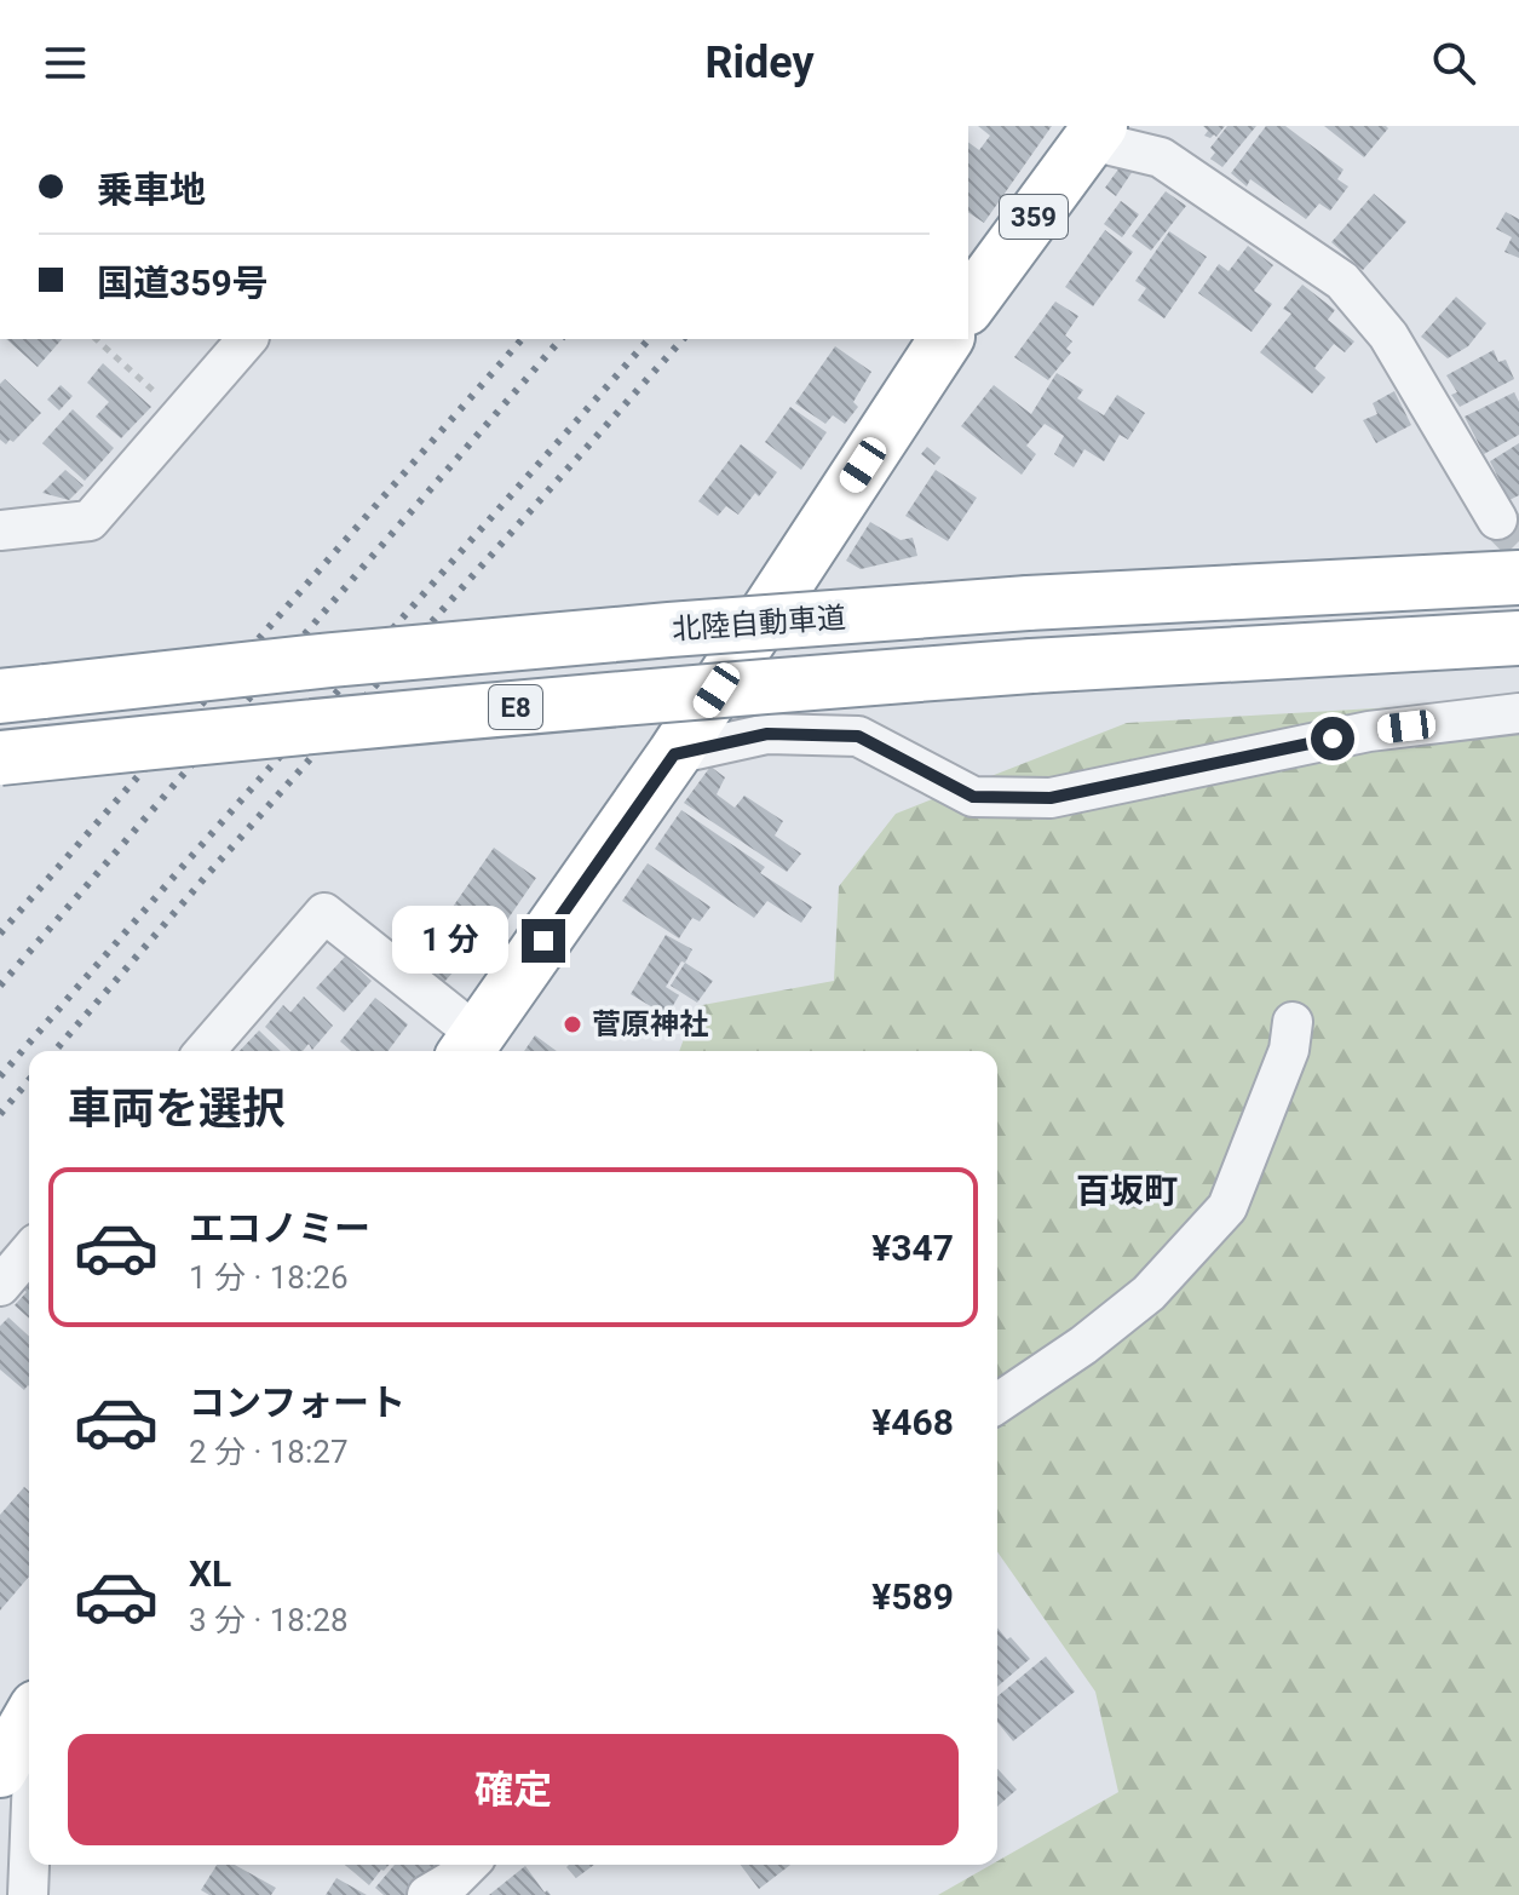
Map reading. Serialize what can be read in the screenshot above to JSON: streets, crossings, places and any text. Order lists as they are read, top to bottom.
{
  "streets": {
    "highway": ["359", "北陸自動車道", "E8"]
  },
  "districts": ["百坂町"],
  "places": ["菅原神社"],
  "page": {
    "header": "Ridey",
    "banner": ["乗車地", "国道359号"],
    "bubble": "1 分",
    "heading": "車両を選択",
    "list": [
      {
        "name": "エコノミー",
        "note": "1 分 · 18:26",
        "value": "¥347"
      },
      {
        "name": "コンフォート",
        "note": "2 分 · 18:27",
        "value": "¥468"
      },
      {
        "name": "XL",
        "note": "3 分 · 18:28",
        "value": "¥589"
      }
    ],
    "buttons": "確定"
  }
}
